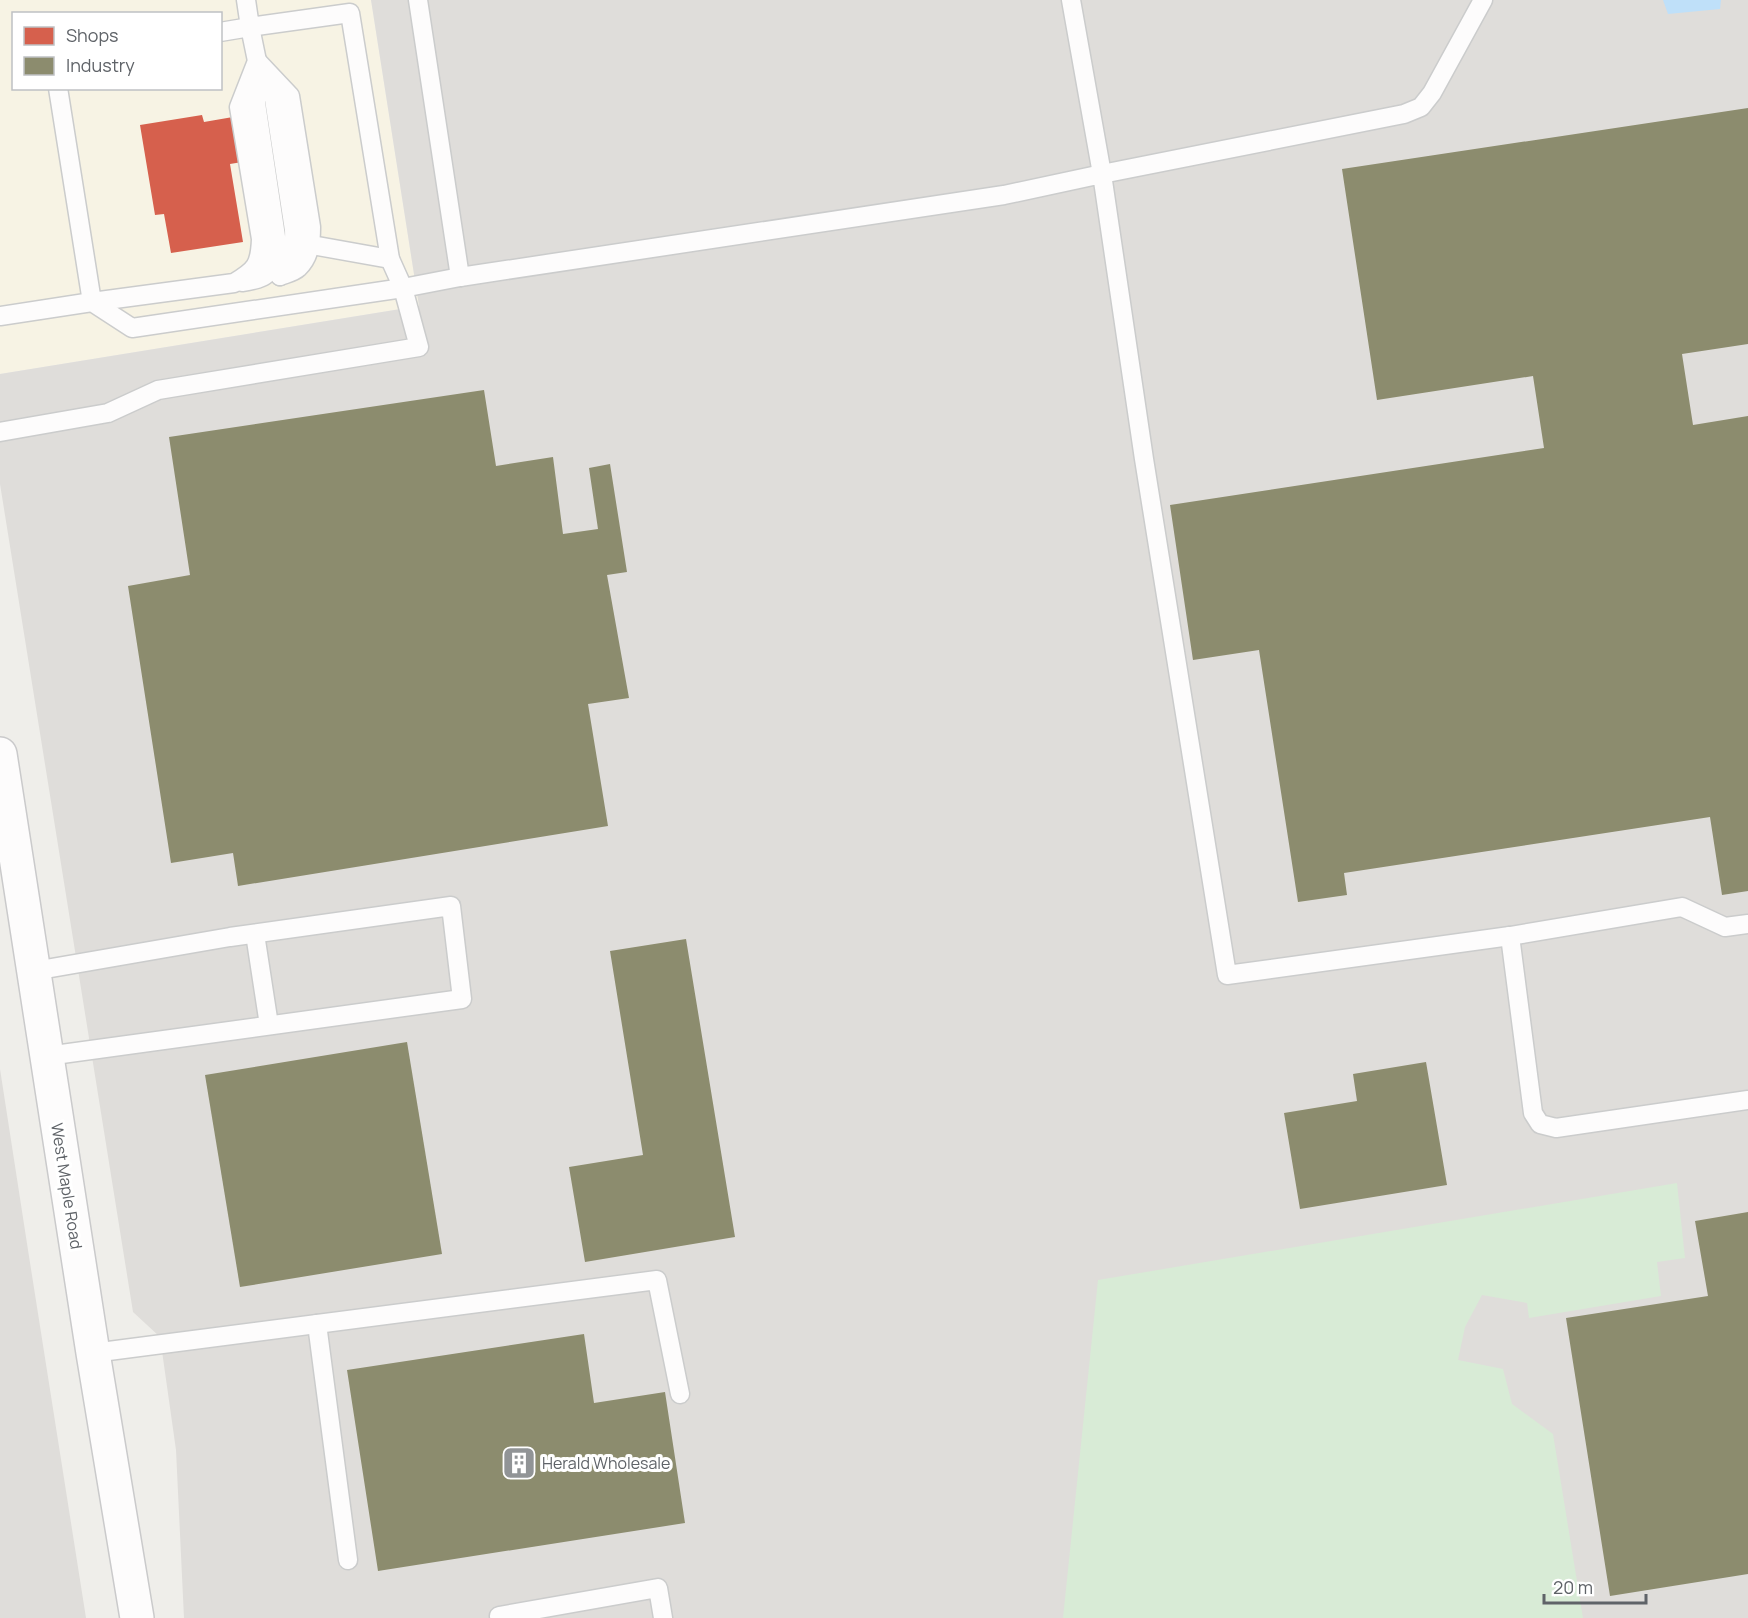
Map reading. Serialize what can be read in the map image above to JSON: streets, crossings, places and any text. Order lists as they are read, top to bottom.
{
  "streets": {
    "main road": ["West Maple Road"]
  },
  "places": {
    "building": ["Herald Wholesale"]
  },
  "legend": ["Shops", "Industry"],
  "scale_bar": "20 m"
}
